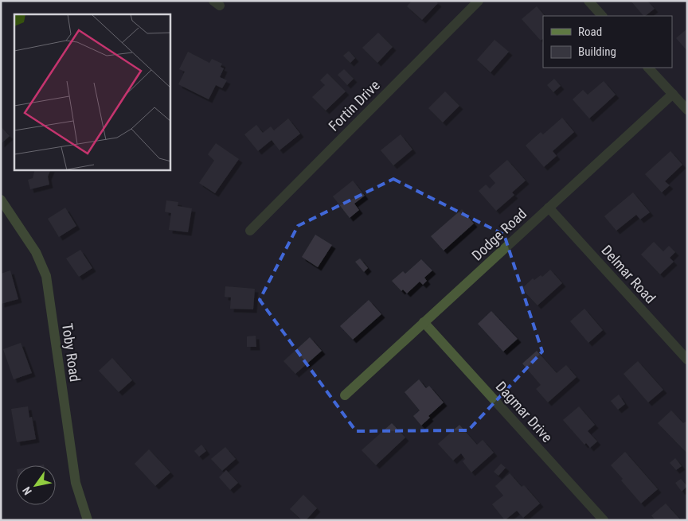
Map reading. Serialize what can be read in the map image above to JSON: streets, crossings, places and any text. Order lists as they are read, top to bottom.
{
  "streets": {
    "main road": ["Toby Road"],
    "street": [
      "Fortin Drive",
      "Dodge Road",
      "Delmar Road",
      "Dagmar Drive"
    ]
  },
  "crossings": [
    ["Dodge Road", "Delmar Road"],
    ["Dodge Road", "Dagmar Drive"]
  ],
  "legend": ["Road", "Building"],
  "north": "bottom left"
}
